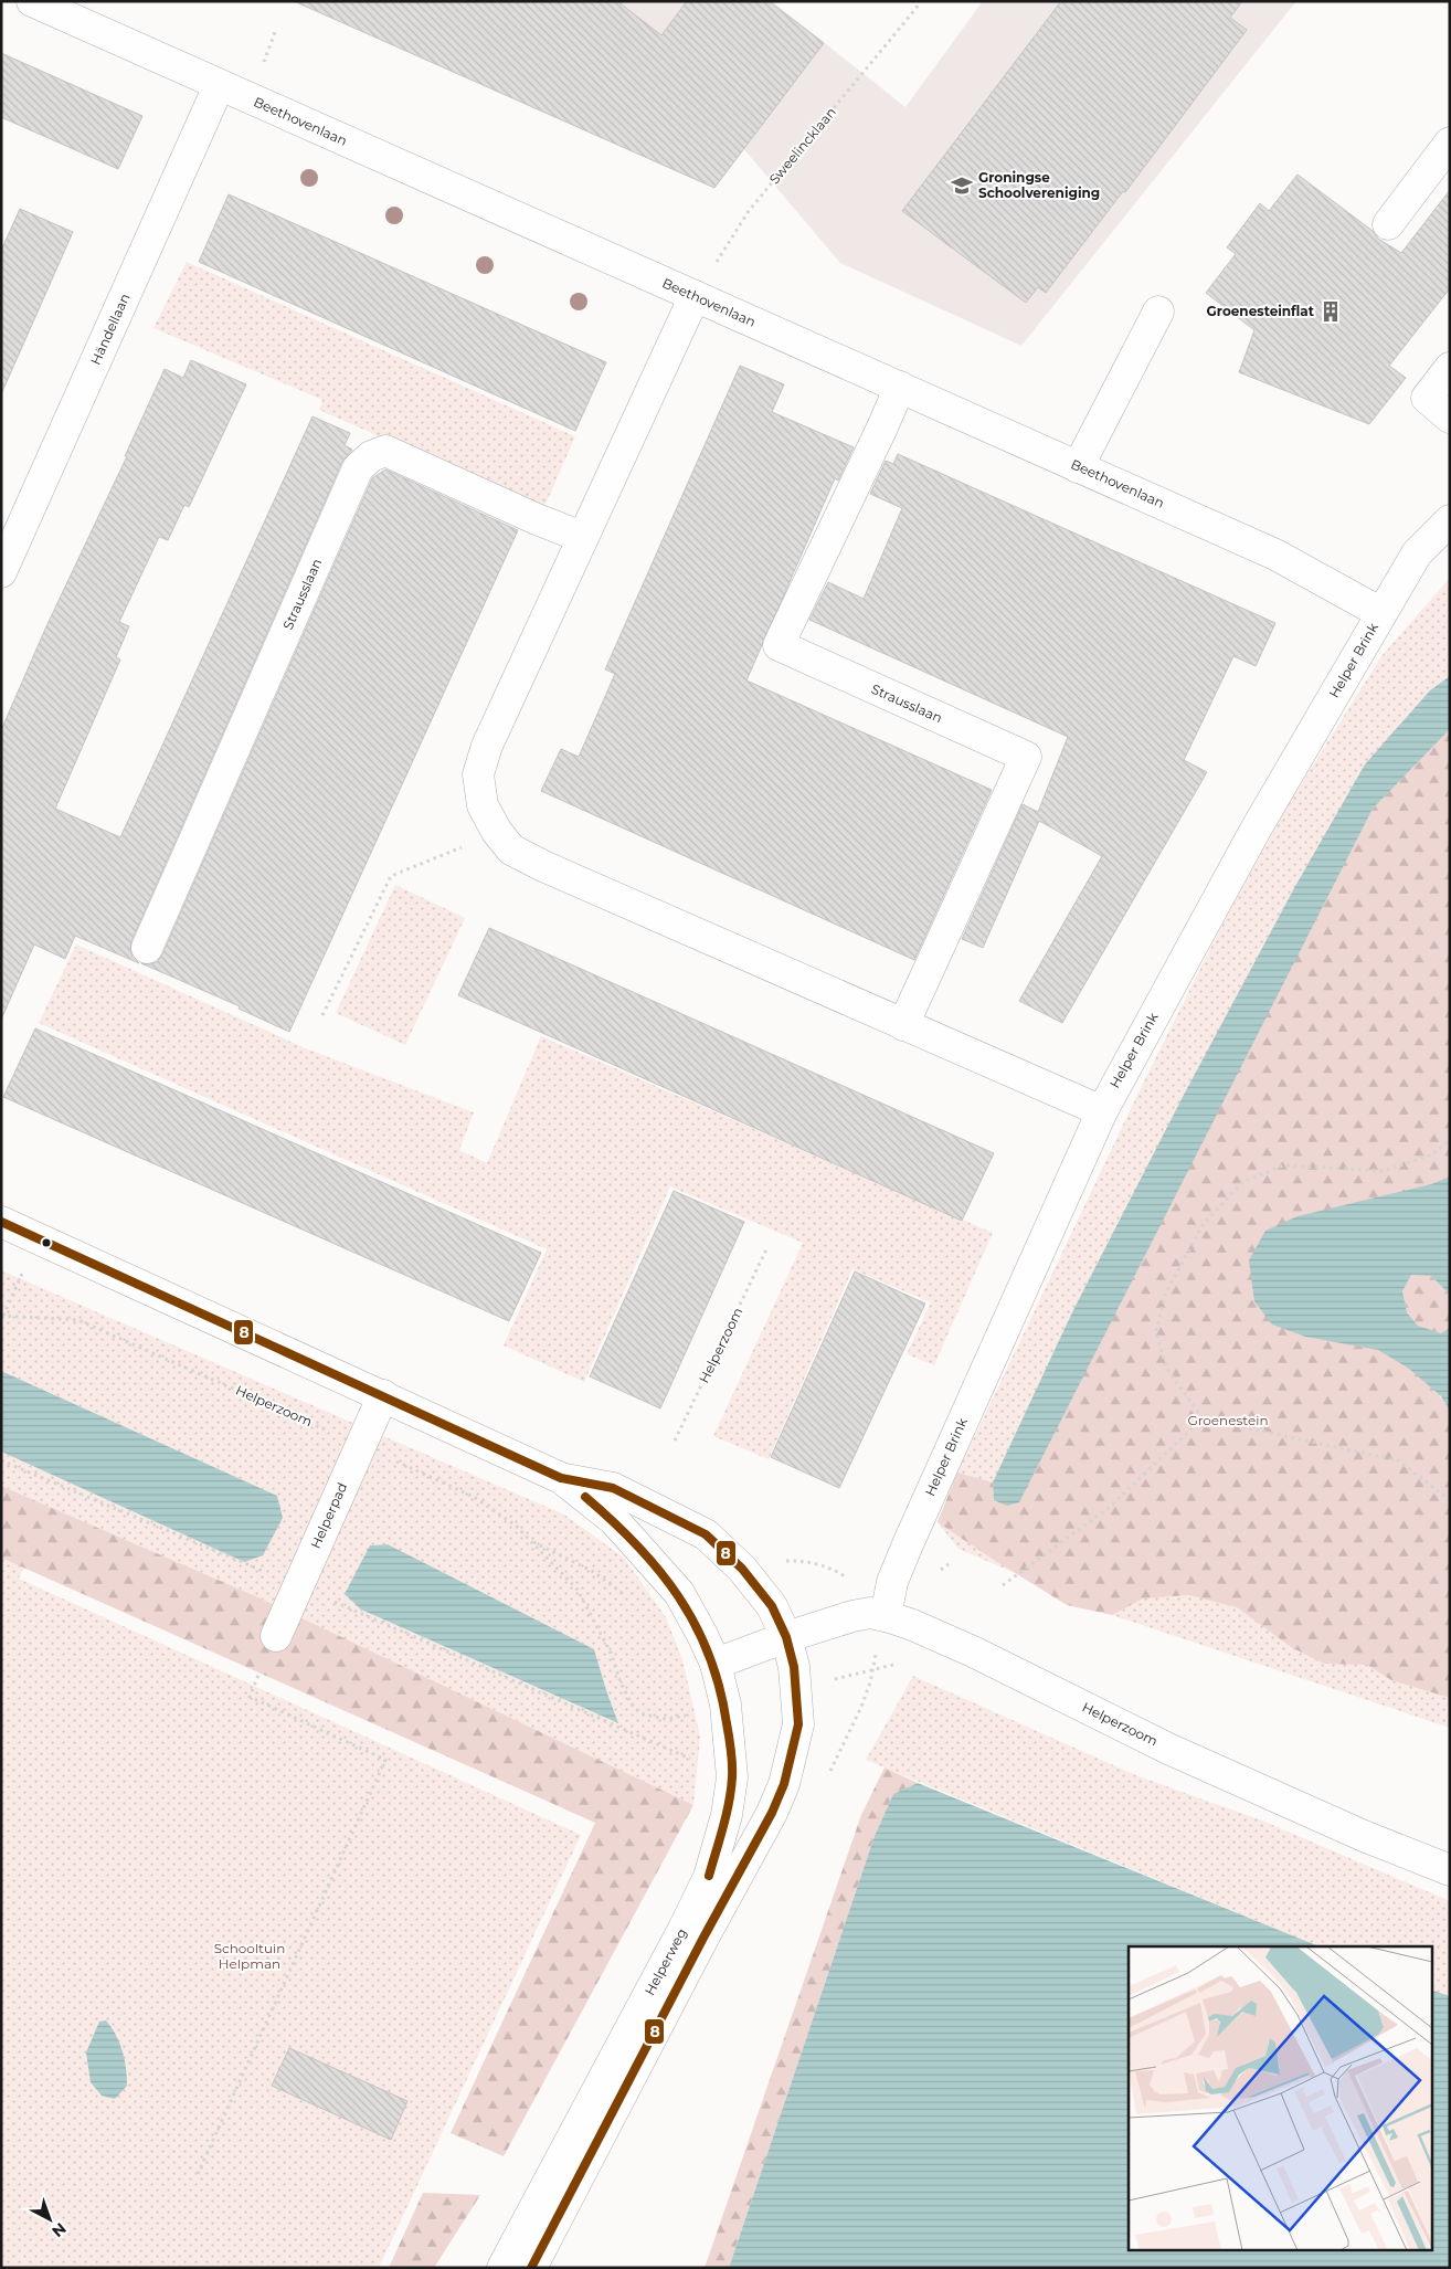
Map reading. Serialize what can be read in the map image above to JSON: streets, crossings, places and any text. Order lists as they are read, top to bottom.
{
  "streets": {
    "street": [
      "Beethovenlaan",
      "Händellaan",
      "Strausslaan",
      "Helper Brink",
      "Helperzoom",
      "Helperpad",
      "Helperweg"
    ],
    "path": ["Sweelincklaan"]
  },
  "crossings": [
    ["Beethovenlaan", "Sweelincklaan"],
    ["Beethovenlaan", "Händellaan"],
    ["Beethovenlaan", "Strausslaan"],
    ["Beethovenlaan", "Helper Brink"],
    ["Helper Brink", "Helperzoom"],
    ["Helperzoom", "Helperpad"],
    ["Helperzoom", "Helperweg"]
  ],
  "parks": ["Groenestein", "Schooltuin Helpman"],
  "places": {
    "school or university": ["Groningse Schoolvereniging"],
    "building": ["Groenesteinflat"]
  },
  "lines": ["transit line 8"],
  "north": "bottom right"
}
